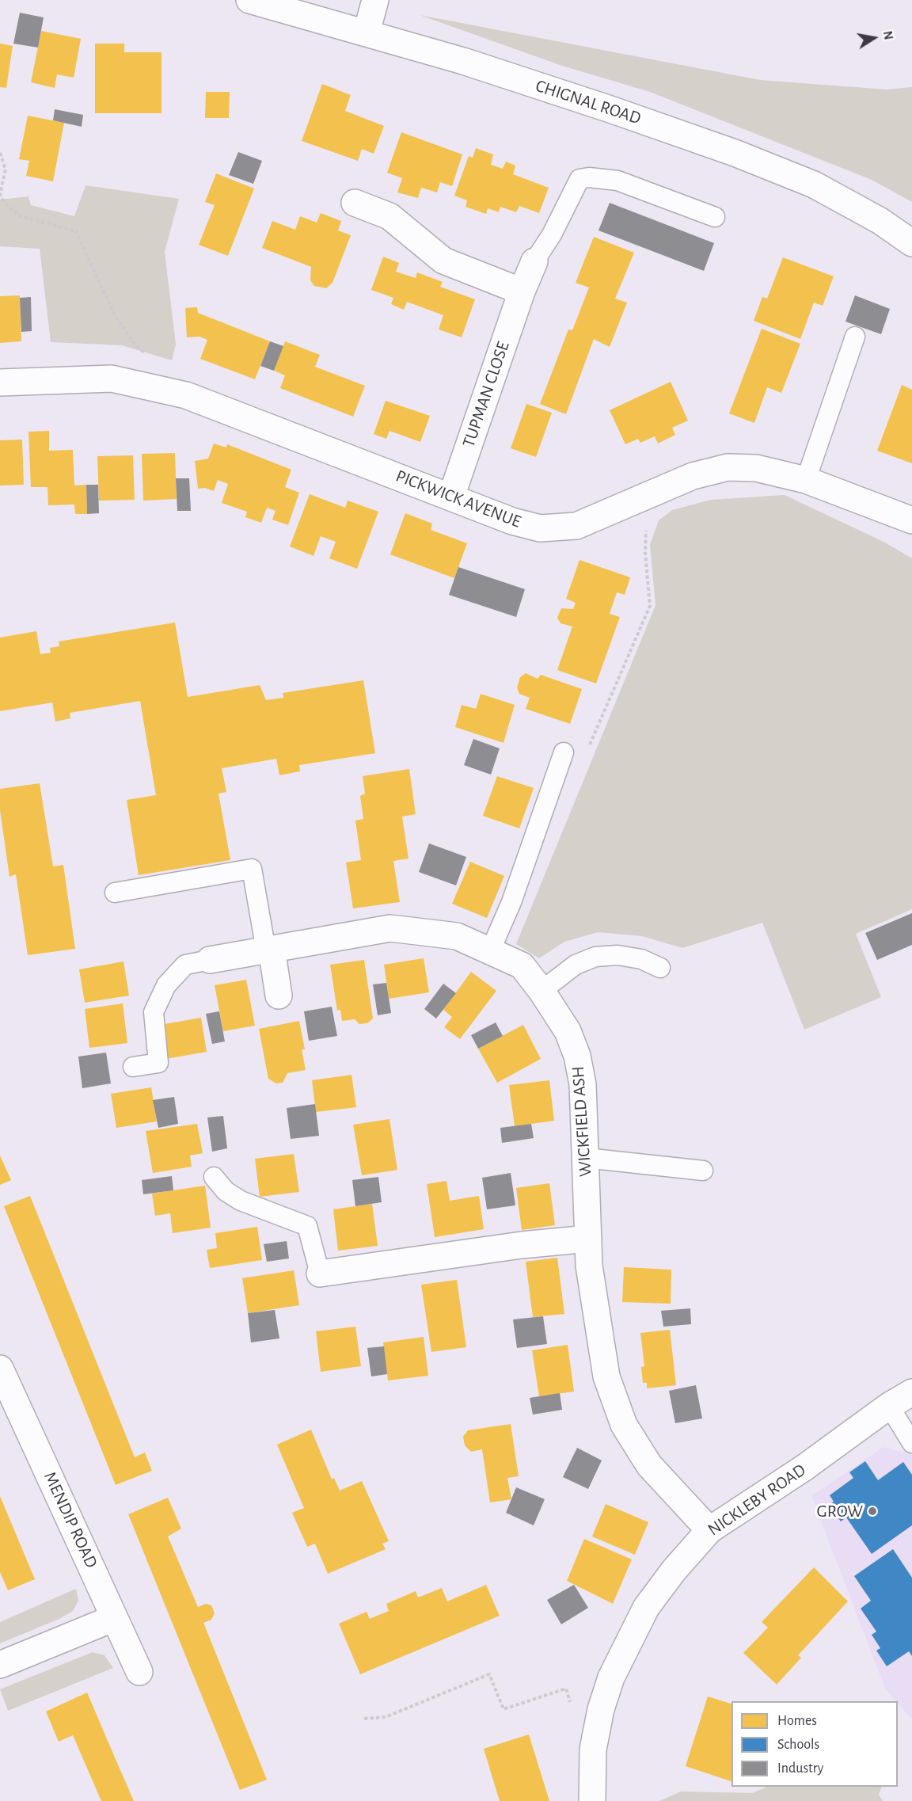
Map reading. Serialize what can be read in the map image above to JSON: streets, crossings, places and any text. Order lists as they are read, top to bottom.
{
  "streets": {
    "street": [
      "CHIGNAL ROAD",
      "TUPMAN CLOSE",
      "PICKWICK AVENUE",
      "WICKFIELD ASH",
      "NICKLEBY ROAD",
      "MENDIP ROAD"
    ]
  },
  "crossings": [
    ["TUPMAN CLOSE", "PICKWICK AVENUE"],
    ["WICKFIELD ASH", "NICKLEBY ROAD"]
  ],
  "places": ["GROW"],
  "legend": ["Homes", "Schools", "Industry"],
  "north": "right"
}
